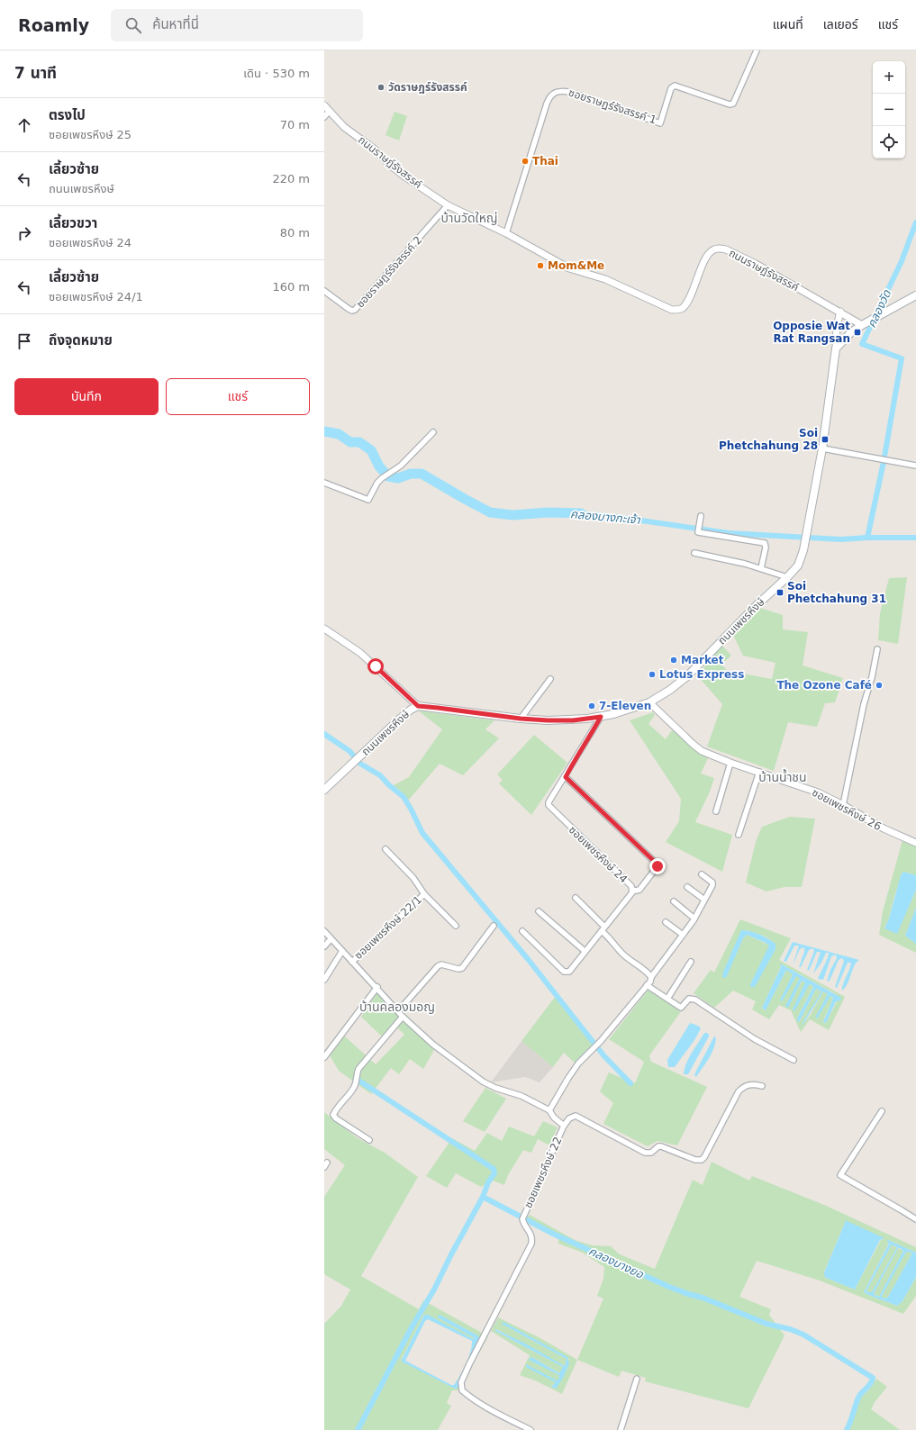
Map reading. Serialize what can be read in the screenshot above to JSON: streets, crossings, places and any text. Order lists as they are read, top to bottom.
{
  "streets": {
    "main road": ["ถนนเพชรหึงษ์"],
    "street": [
      "ซอยราษฎร์รังสรรค์ 1",
      "ถนนราษฎ์รังสรรค์",
      "ซอยราษฎร์รังสรรค์ 2",
      "ซอยเพชรหึงษ์ 26",
      "ซอยเพชรหึงษ์ 24",
      "ซอยเพชรหึงษ์ 22/1",
      "ซอยเพชรหึงษ์ 22"
    ]
  },
  "crossings": [
    ["ซอยราษฎร์รังสรรค์ 1", "ถนนราษฎ์รังสรรค์"],
    ["ถนนราษฎ์รังสรรค์", "ซอยราษฎร์รังสรรค์ 2"],
    ["ถนนเพชรหึงษ์", "ซอยเพชรหึงษ์ 26"],
    ["ถนนเพชรหึงษ์", "ซอยเพชรหึงษ์ 24"],
    ["ซอยเพชรหึงษ์ 22/1", "ซอยเพชรหึงษ์ 22"]
  ],
  "districts": ["บ้านวัดใหญ่", "บ้านน้ำชน", "บ้านคลองมอญ"],
  "water": ["คลองวัด", "คลองบางกะเจ้า", "คลองบางยอ"],
  "places": {
    "other": [
      "วัดราษฎร์รังสรรค์",
      "Thai",
      "Mom&Me",
      "Market",
      "Lotus Express",
      "The Ozone Café",
      "7-Eleven"
    ],
    "transit": ["Opposie Wat Rat Rangsan", "Soi Phetchahung 28", "Soi Phetchahung 31"]
  },
  "page": {
    "header": "Roamly",
    "search": "ค้นหาที่นี่",
    "nav": ["แผนที่", "เลเยอร์", "แชร์"],
    "heading": ["7 นาที", "เดิน · 530 m"],
    "map_buttons": ["+", "−"],
    "list": [
      ["ตรงไป", "ซอยเพชรหึงษ์ 25", "70 m"],
      ["เลี้ยวซ้าย", "ถนนเพชรหึงษ์", "220 m"],
      ["เลี้ยวขวา", "ซอยเพชรหึงษ์ 24", "80 m"],
      ["เลี้ยวซ้าย", "ซอยเพชรหึงษ์ 24/1", "160 m"],
      "ถึงจุดหมาย"
    ],
    "buttons": ["บันทึก", "แชร์"]
  }
}
